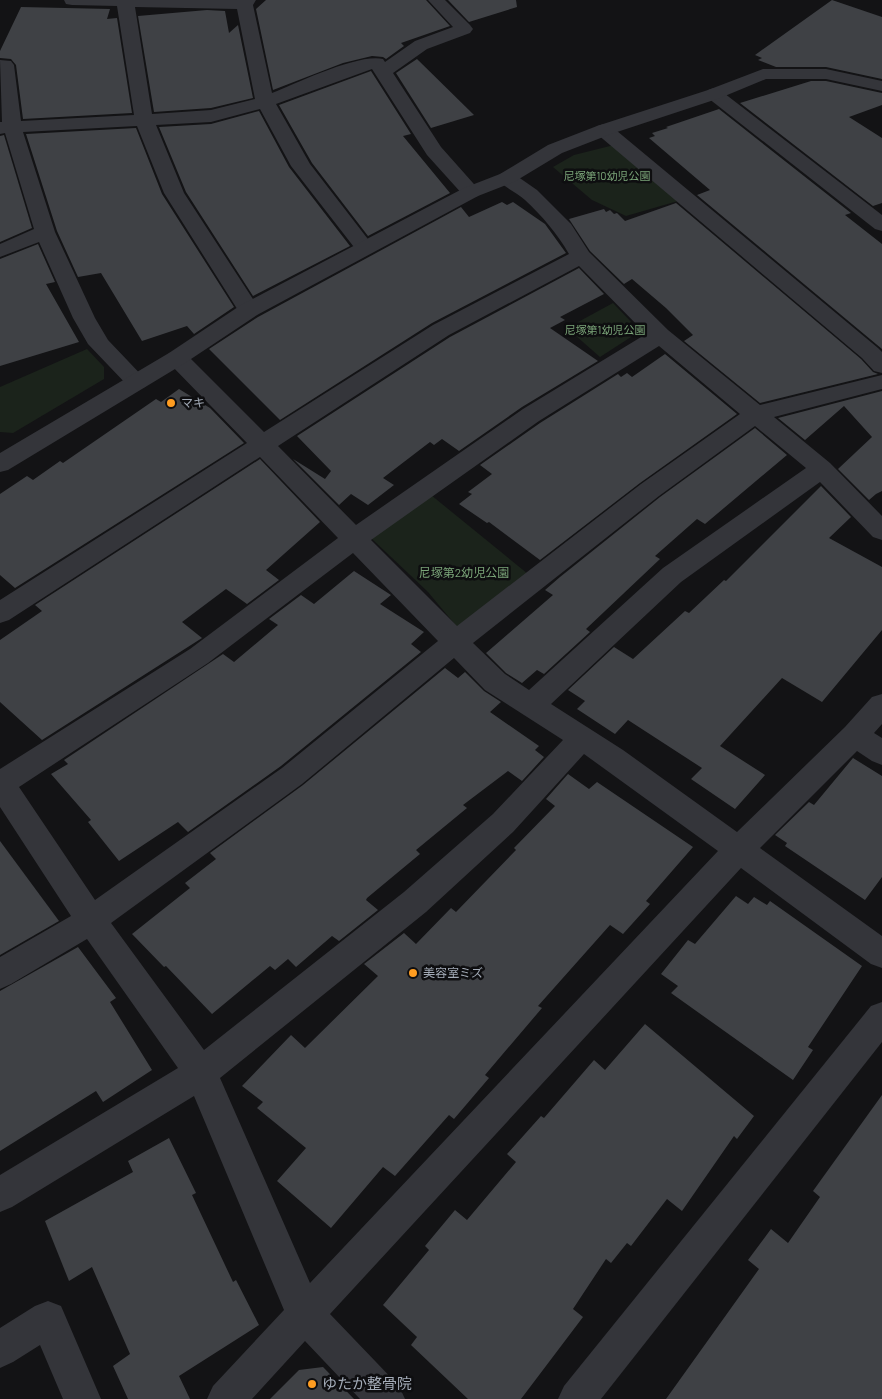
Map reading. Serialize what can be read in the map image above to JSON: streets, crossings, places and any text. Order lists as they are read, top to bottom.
{
  "parks": ["尼塚第10幼児公園", "尼塚第1幼児公園", "尼塚第2幼児公園"],
  "places": ["マキ", "美容室ミズ", "ゆたか整骨院"]
}
